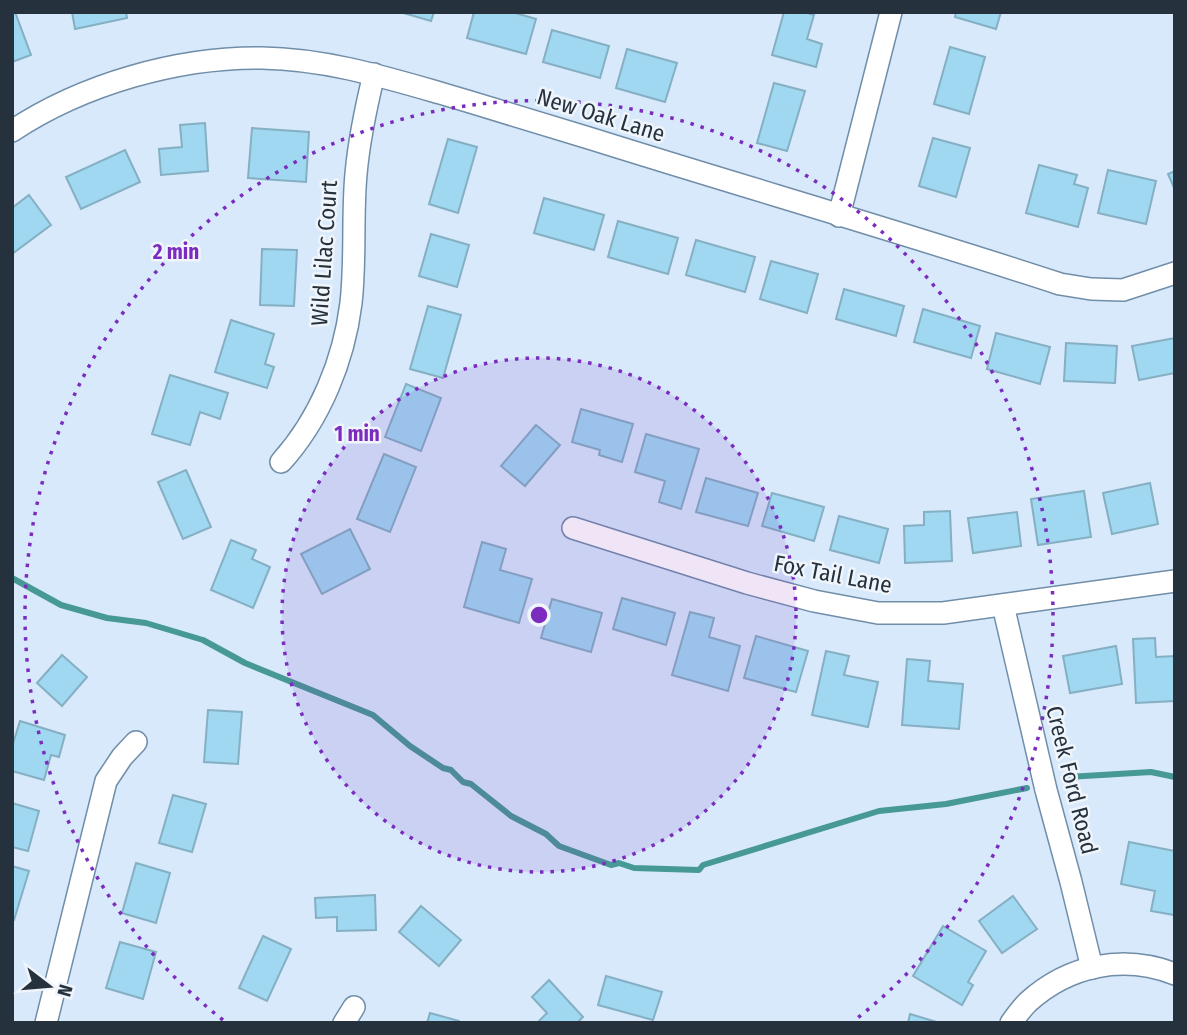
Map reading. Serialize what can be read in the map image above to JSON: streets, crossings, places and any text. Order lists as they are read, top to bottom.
{
  "streets": {
    "street": [
      "New Oak Lane",
      "Wild Lilac Court",
      "Fox Tail Lane",
      "Creek Ford Road"
    ]
  },
  "crossings": [
    ["New Oak Lane", "Wild Lilac Court"],
    ["Fox Tail Lane", "Creek Ford Road"]
  ],
  "north": "right",
  "rings": ["2 min", "1 min"]
}
